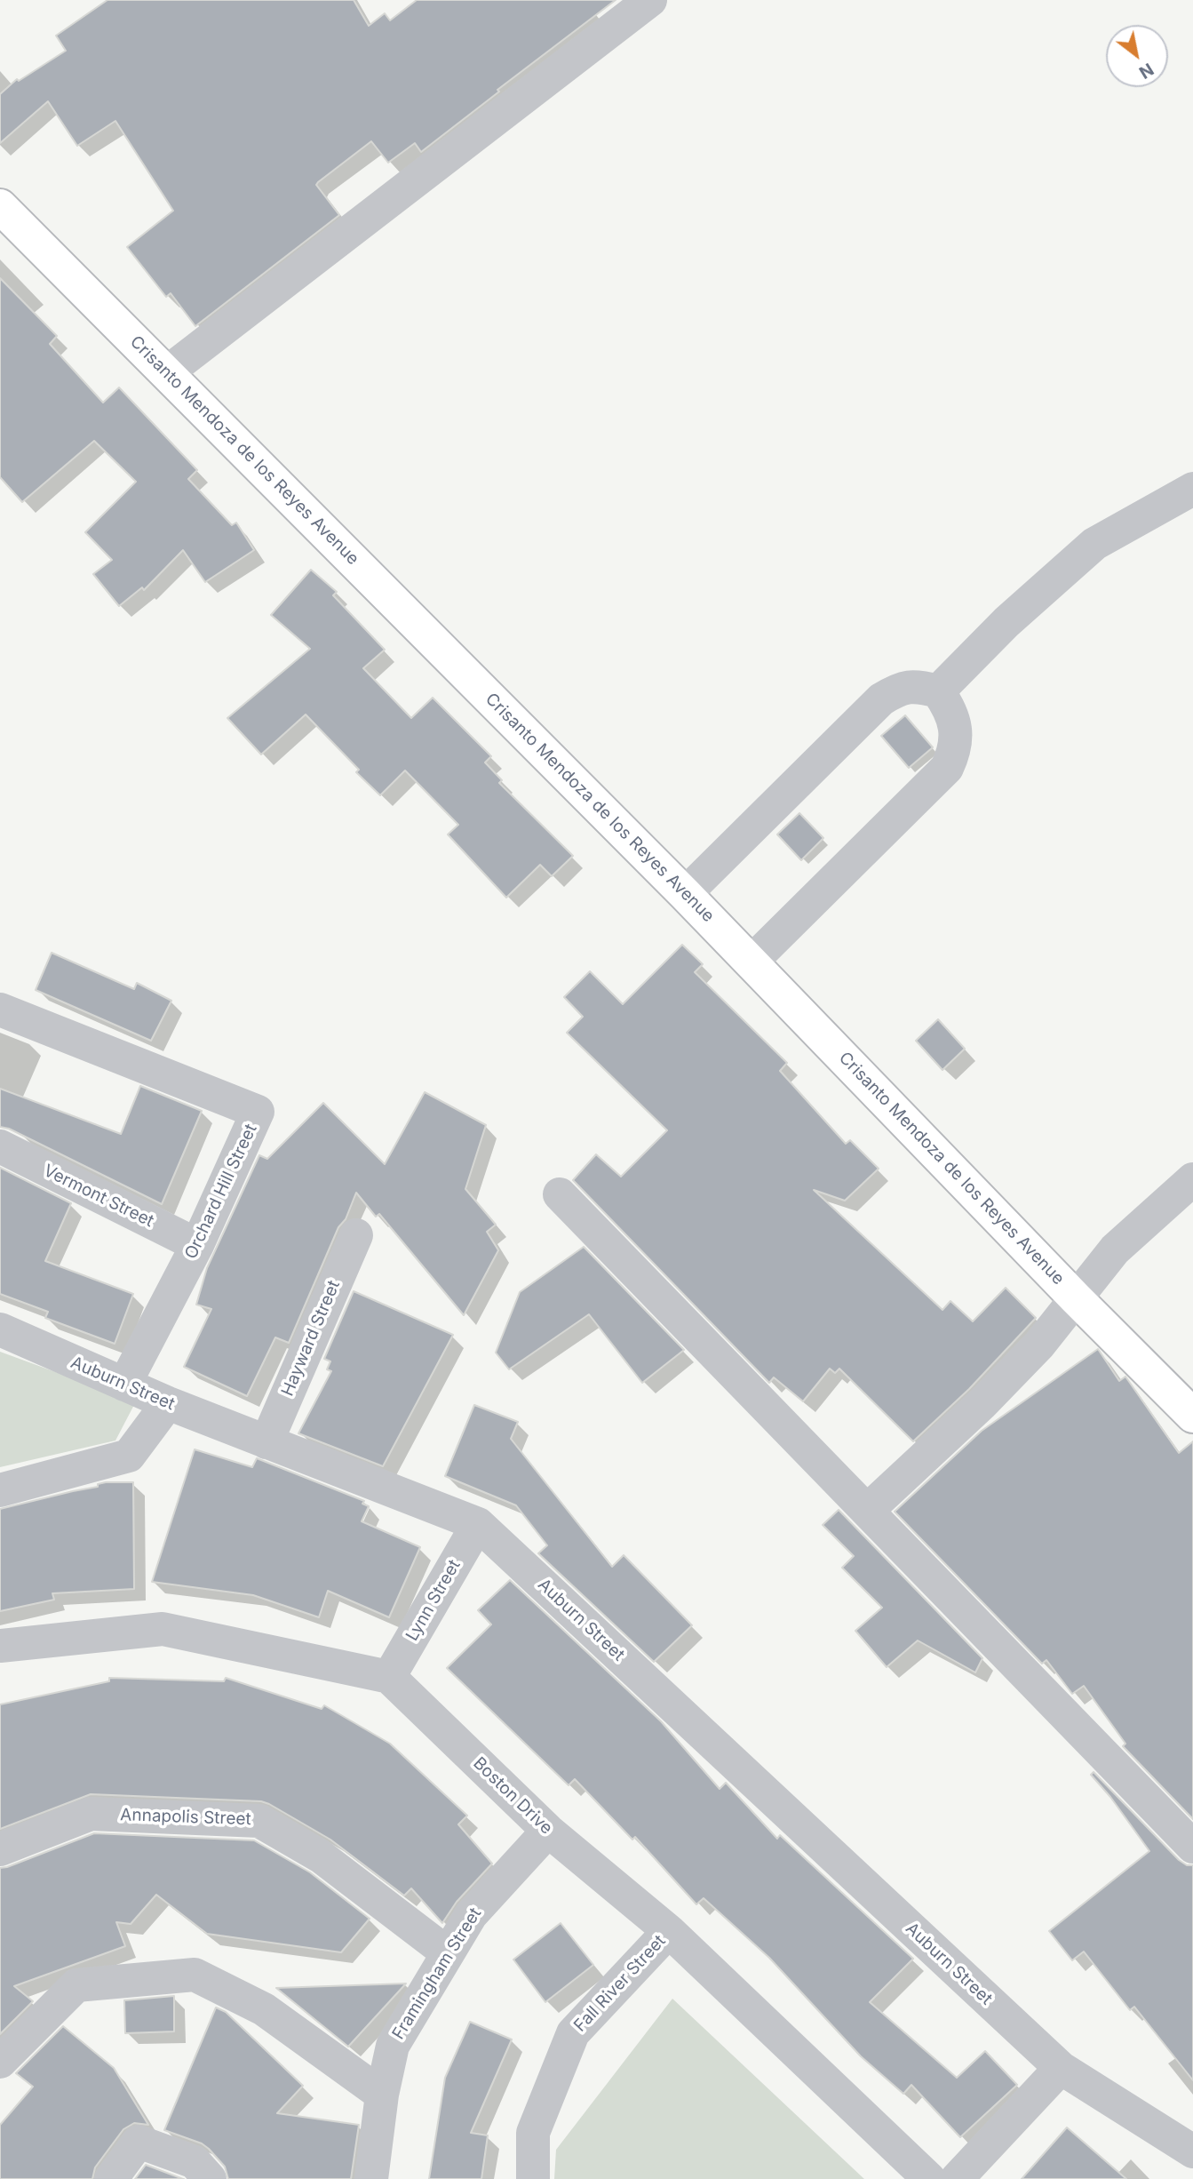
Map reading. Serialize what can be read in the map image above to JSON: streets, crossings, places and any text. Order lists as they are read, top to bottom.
{
  "streets": {
    "main road": ["Crisanto Mendoza de los Reyes Avenue"],
    "street": [
      "Orchard Hill Street",
      "Vermont Street",
      "Hayward Street",
      "Auburn Street",
      "Lynn Street",
      "Boston Drive",
      "Annapolis Street",
      "Framingham Street",
      "Fall River Street"
    ]
  },
  "crossings": [
    ["Orchard Hill Street", "Vermont Street"],
    ["Orchard Hill Street", "Auburn Street"],
    ["Hayward Street", "Auburn Street"],
    ["Auburn Street", "Lynn Street"],
    ["Lynn Street", "Boston Drive"],
    ["Boston Drive", "Framingham Street"],
    ["Boston Drive", "Fall River Street"],
    ["Annapolis Street", "Framingham Street"]
  ],
  "north": "bottom right"
}
